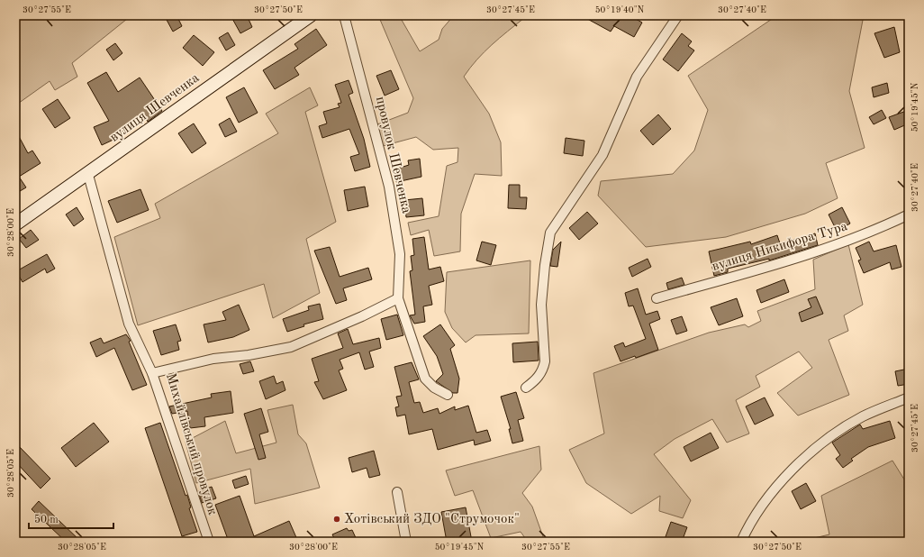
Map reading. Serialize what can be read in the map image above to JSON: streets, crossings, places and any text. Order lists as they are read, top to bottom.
{
  "streets": {
    "street": [
      "вулиця Шевченка",
      "провулок Шевченка",
      "вулиця Никифора Тура",
      "Михайлівський провулок"
    ]
  },
  "crossings": [
    ["провулок Шевченка", "Михайлівський провулок"]
  ],
  "places": ["Хотівський ЗДО \"Струмочок\""],
  "scale_bar": "50 m",
  "coordinates": [
    "30°27'55\"E",
    "30°27'50\"E",
    "30°27'45\"E",
    "50°19'40\"N",
    "30°27'40\"E",
    "50°19'45\"N",
    "30°28'00\"E",
    "30°28'05\"E"
  ]
}
